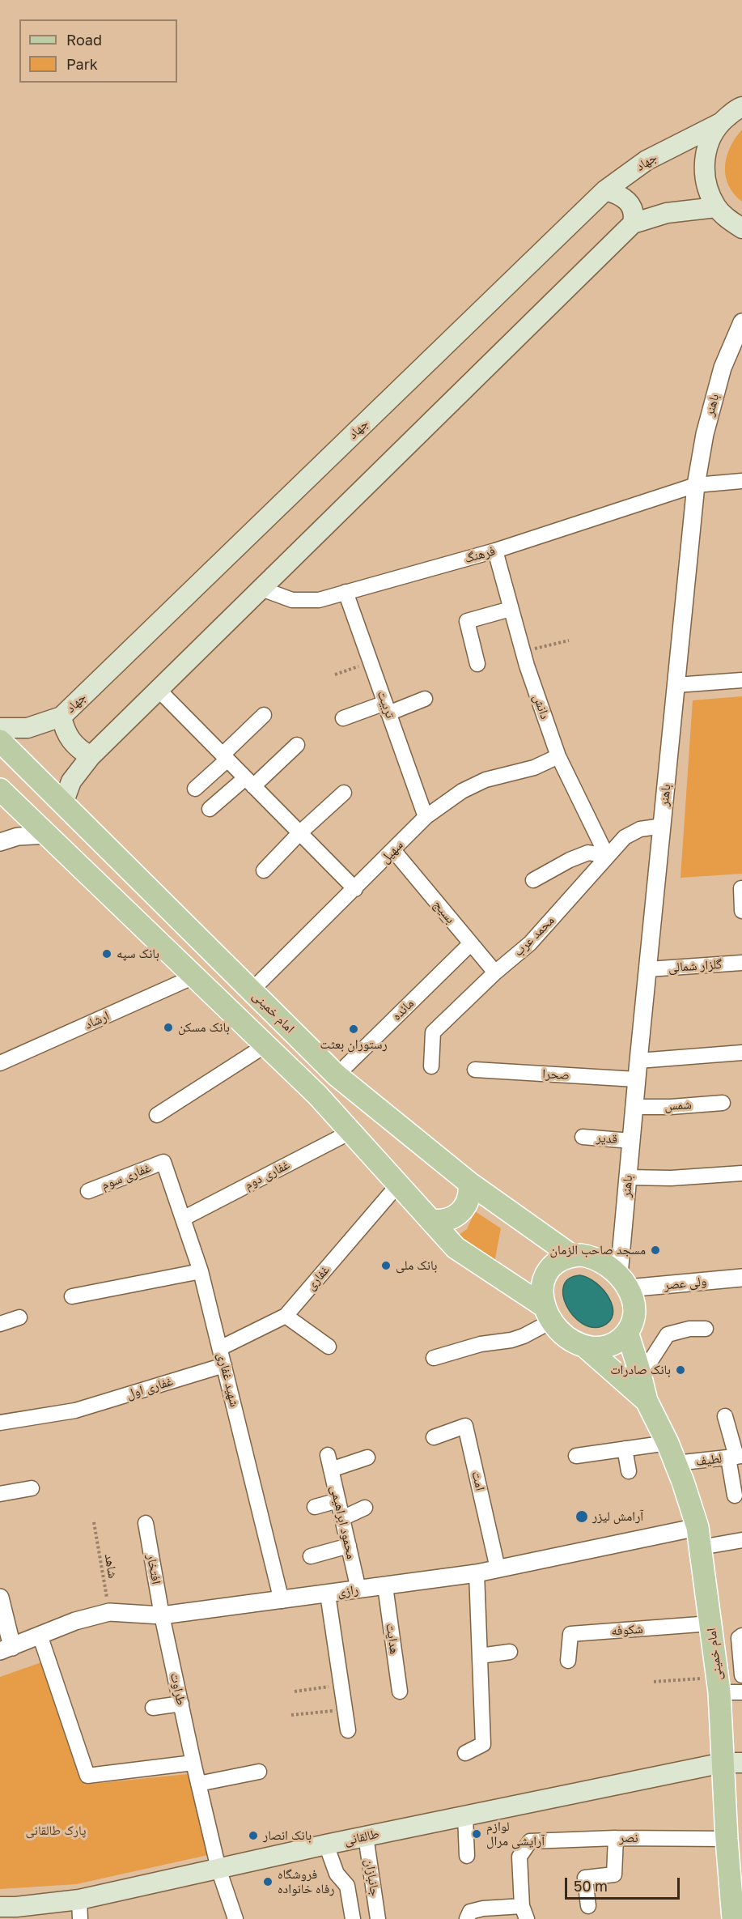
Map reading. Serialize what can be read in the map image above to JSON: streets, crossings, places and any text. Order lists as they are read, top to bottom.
{
  "streets": {
    "main road": ["جهاد", "امام خمینی", "طالقانی"],
    "street": [
      "باهنر",
      "فرهنگ",
      "تربیت",
      "دانش",
      "سهیل",
      "بسیج",
      "محمد عرب",
      "گلزار شمالی",
      "مائده",
      "ارشاد",
      "صحرا",
      "شمس",
      "قدیر",
      "غفاری دوم",
      "غفاری سوم",
      "غفاری",
      "ولی عصر",
      "شهید غفاری",
      "غفاری اول",
      "لطیف",
      "امت",
      "محمود ابراهیمی",
      "افتخار",
      "رازی",
      "شکوفه",
      "هدایت",
      "طراوت",
      "نصر",
      "جانبازان"
    ],
    "path": ["شاهد"]
  },
  "crossings": [
    ["باهنر", "فرهنگ"],
    ["باهنر", "محمد عرب"],
    ["باهنر", "گلزار شمالی"],
    ["باهنر", "امام خمینی"],
    ["باهنر", "صحرا"],
    ["باهنر", "شمس"],
    ["باهنر", "قدیر"],
    ["باهنر", "ولی عصر"],
    ["فرهنگ", "تربیت"],
    ["فرهنگ", "دانش"],
    ["تربیت", "سهیل"],
    ["دانش", "سهیل"],
    ["دانش", "محمد عرب"],
    ["سهیل", "بسیج"],
    ["سهیل", "امام خمینی"],
    ["بسیج", "محمد عرب"],
    ["بسیج", "مائده"],
    ["مائده", "امام خمینی"],
    ["امام خمینی", "ولی عصر"],
    ["امام خمینی", "لطیف"],
    ["امام خمینی", "رازی"],
    ["امام خمینی", "شکوفه"],
    ["امام خمینی", "طالقانی"],
    ["امام خمینی", "نصر"],
    ["غفاری دوم", "شهید غفاری"],
    ["غفاری سوم", "شهید غفاری"],
    ["غفاری", "شهید غفاری"],
    ["شهید غفاری", "غفاری اول"],
    ["شهید غفاری", "رازی"],
    ["امت", "رازی"],
    ["محمود ابراهیمی", "رازی"],
    ["شاهد", "رازی"],
    ["افتخار", "رازی"],
    ["افتخار", "طراوت"],
    ["رازی", "هدایت"],
    ["رازی", "طراوت"],
    ["طراوت", "طالقانی"],
    ["طالقانی", "جانبازان"]
  ],
  "parks": ["پارک طالقانی"],
  "places": [
    "بانک سپه",
    "بانک مسکن",
    "رستوران بعثت",
    "مسجد صاحب الزمان",
    "بانک ملی",
    "بانک صادرات",
    "آرامش لیزر",
    "لوازم آرایشی مرال",
    "بانک انصار",
    "فروشگاه رفاه خانواده"
  ],
  "legend": ["Road", "Park"],
  "scale_bar": "50 m"
}
